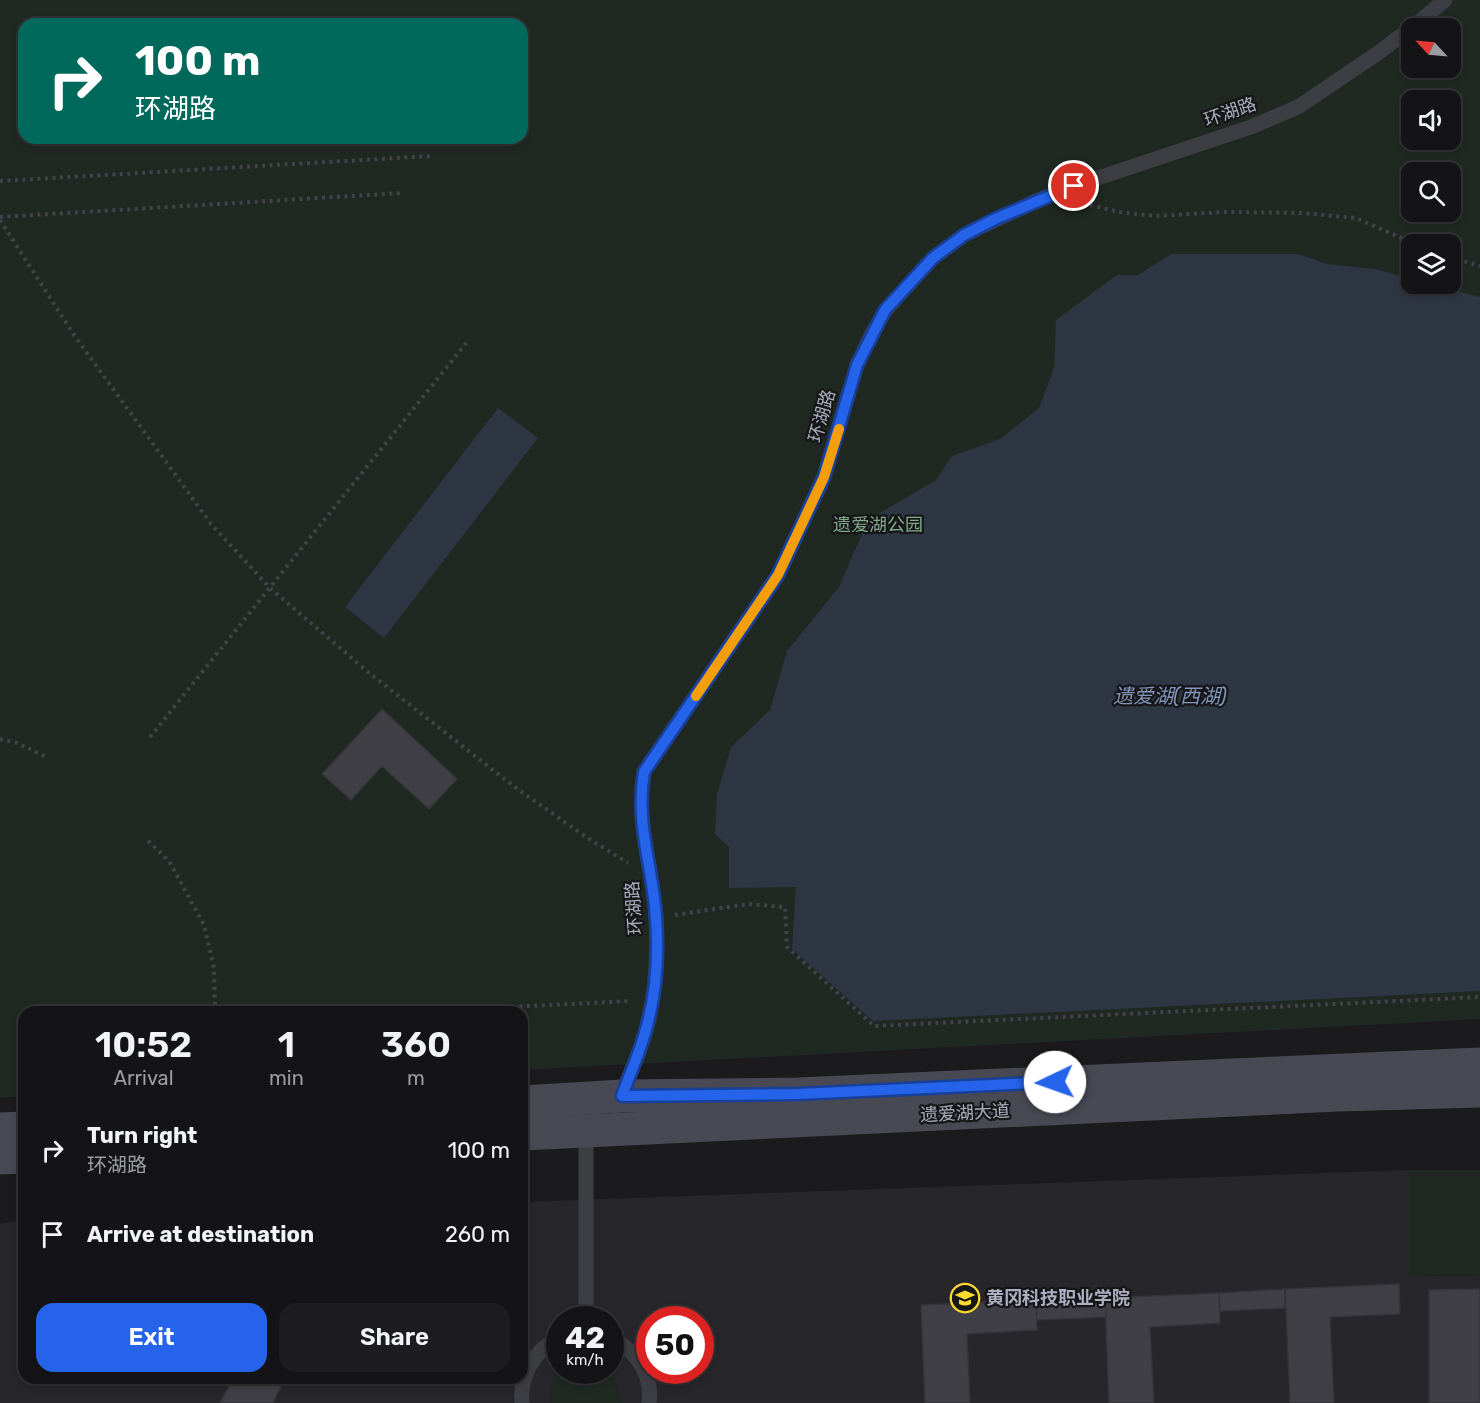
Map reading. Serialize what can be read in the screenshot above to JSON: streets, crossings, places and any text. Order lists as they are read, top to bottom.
{
  "streets": {
    "main road": ["遗爱湖大道"],
    "lane": ["环湖路"]
  },
  "crossings": [
    ["环湖路", "遗爱湖大道"]
  ],
  "water": ["遗爱湖(西湖)"],
  "parks": ["遗爱湖公园"],
  "places": {
    "school or university": ["黄冈科技职业学院"]
  },
  "north": "top left",
  "page": {
    "turn": ["100 m", "环湖路"],
    "eta": [
      "10:52",
      "Arrival",
      "1",
      "min",
      "360",
      "m"
    ],
    "list": [
      {
        "name": "Turn right",
        "note": "环湖路",
        "value": "100 m"
      },
      {
        "name": "Arrive at destination",
        "value": "260 m"
      }
    ],
    "buttons": ["Exit", "Share"],
    "speed": "42 km/h",
    "limit": "50"
  }
}
